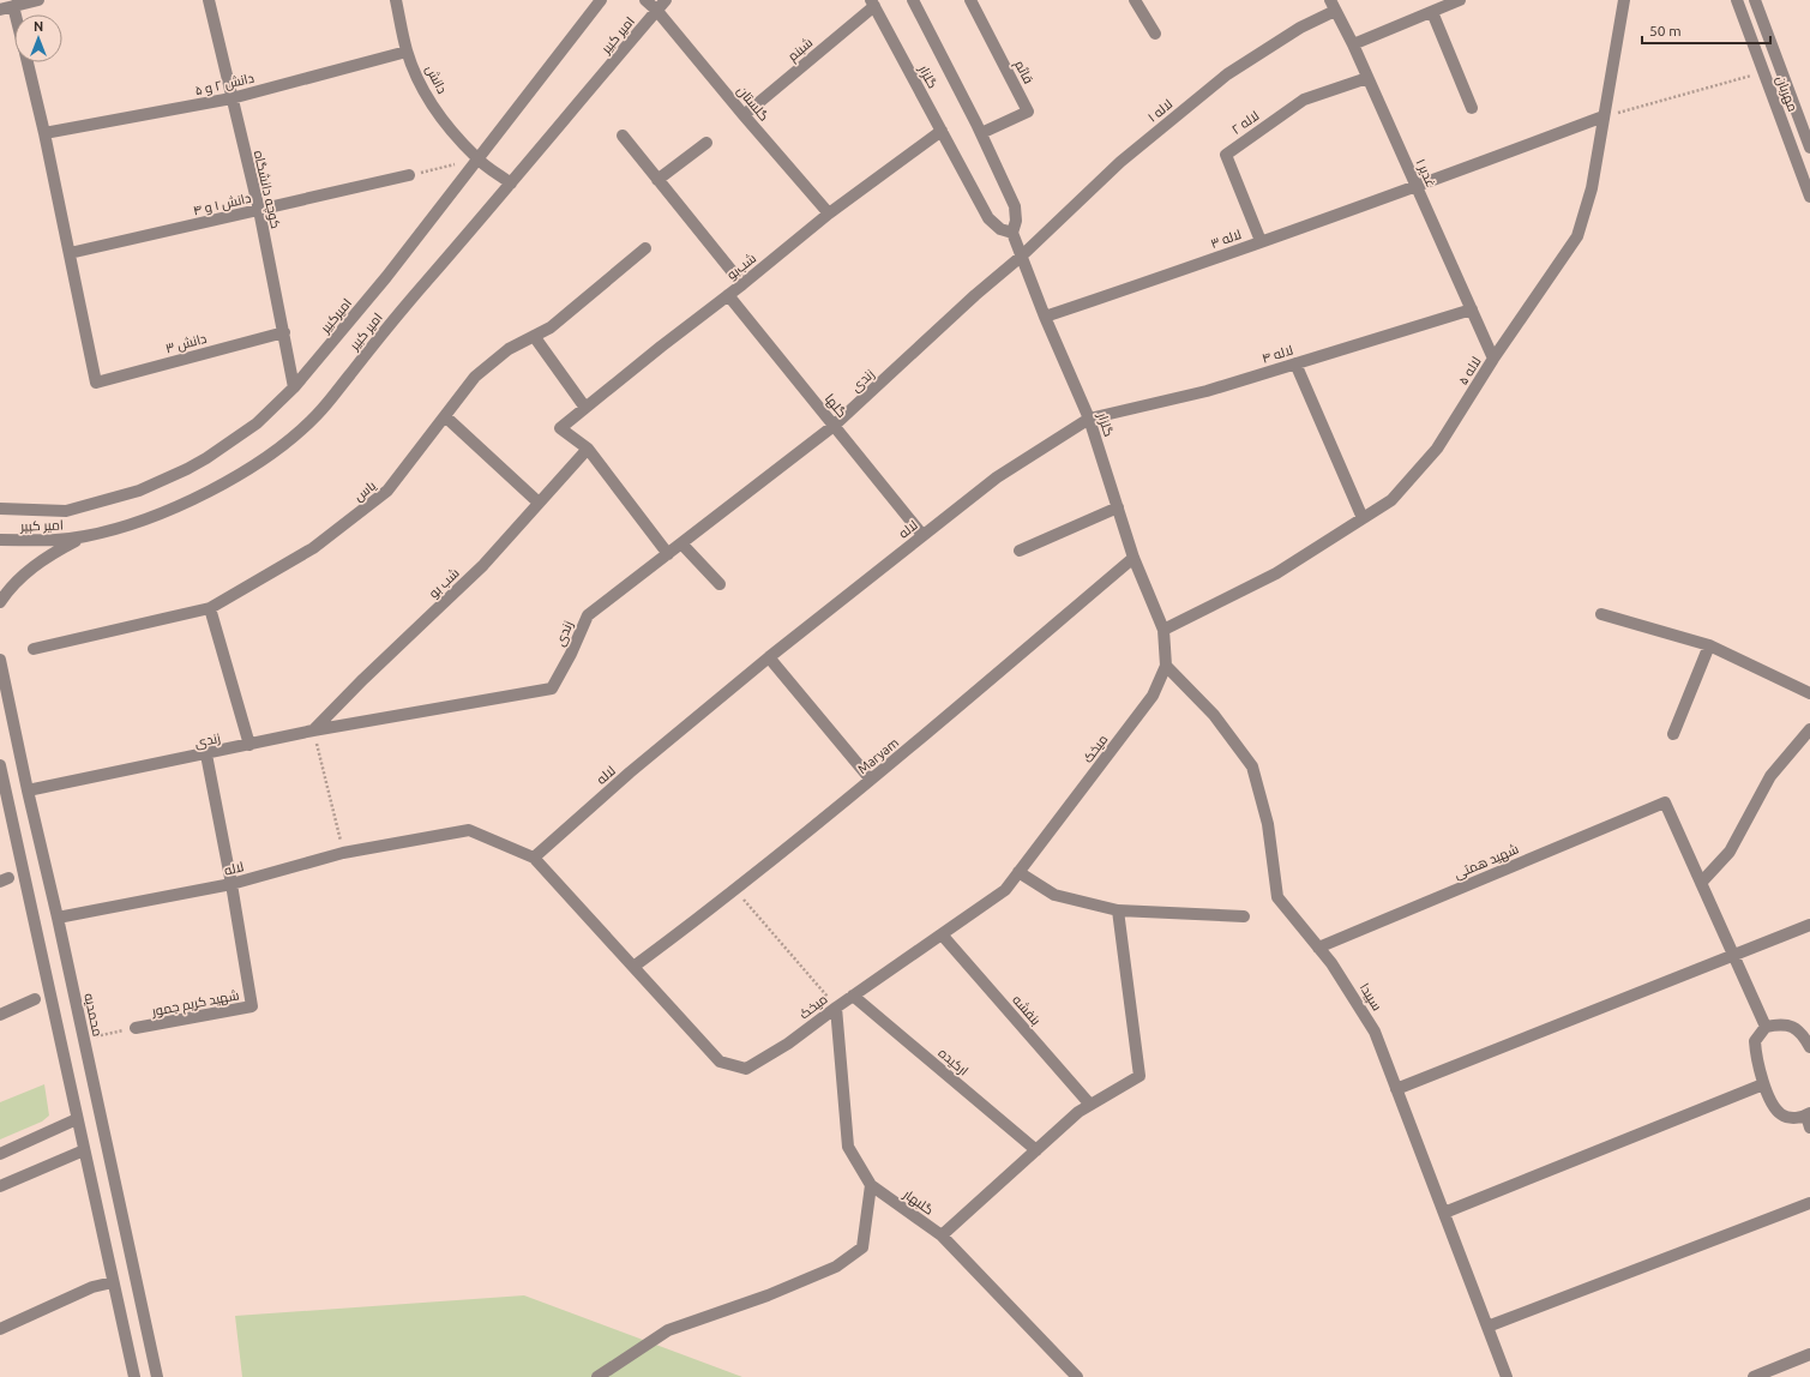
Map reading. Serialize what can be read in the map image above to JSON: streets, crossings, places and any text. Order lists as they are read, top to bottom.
{
  "streets": {
    "street": [
      "امیر کبیر",
      "شبنم",
      "قائم",
      "گلزار",
      "دانش",
      "دانش ۲ و ۵",
      "مهربان",
      "گلستان",
      "لاله ۱",
      "لاله ۲",
      "غدیر ۱",
      "کوچه دانشگاه",
      "دانش ۱ و ۴",
      "لاله ۳",
      "شب‌بو",
      "امیرکبیر",
      "دانش ۳",
      "لاله ۴",
      "لاله ۵",
      "زندی",
      "گلها",
      "یاس",
      "لاله",
      "شب بو",
      "میخک",
      "Maryam",
      "شهید همتی",
      "سپیدا",
      "شهید کریم جمور",
      "بنفشه",
      "محمدیه",
      "ارکیده",
      "گلبهار"
    ]
  },
  "crossings": [
    ["امیر کبیر", "دانش"],
    ["امیر کبیر", "گلستان"],
    ["شبنم", "گلزار"],
    ["شبنم", "گلستان"],
    ["قائم", "گلزار"],
    ["گلزار", "لاله ۱"],
    ["گلزار", "لاله ۳"],
    ["گلزار", "شب‌بو"],
    ["گلزار", "لاله ۴"],
    ["گلزار", "لاله ۵"],
    ["گلزار", "زندی"],
    ["گلزار", "لاله"],
    ["گلزار", "میخک"],
    ["گلزار", "Maryam"],
    ["دانش", "دانش ۲ و ۵"],
    ["دانش", "امیرکبیر"],
    ["دانش ۲ و ۵", "کوچه دانشگاه"],
    ["گلستان", "شب‌بو"],
    ["لاله ۱", "غدیر ۱"],
    ["لاله ۱", "زندی"],
    ["لاله ۲", "غدیر ۱"],
    ["لاله ۲", "لاله ۳"],
    ["غدیر ۱", "لاله ۳"],
    ["غدیر ۱", "لاله ۴"],
    ["غدیر ۱", "لاله ۵"],
    ["کوچه دانشگاه", "دانش ۱ و ۴"],
    ["کوچه دانشگاه", "امیرکبیر"],
    ["کوچه دانشگاه", "دانش ۳"],
    ["دانش ۱ و ۴", "دانش ۳"],
    ["لاله ۳", "لاله ۵"],
    ["شب‌بو", "گلها"],
    ["شب‌بو", "شب بو"],
    ["لاله ۴", "لاله"],
    ["لاله ۵", "میخک"],
    ["زندی", "گلها"],
    ["زندی", "شب بو"],
    ["زندی", "محمدیه"],
    ["گلها", "لاله"],
    ["لاله", "میخک"],
    ["لاله", "شهید کریم جمور"],
    ["لاله", "محمدیه"],
    ["میخک", "Maryam"],
    ["میخک", "سپیدا"],
    ["میخک", "بنفشه"],
    ["میخک", "ارکیده"],
    ["میخک", "گلبهار"],
    ["شهید همتی", "سپیدا"]
  ],
  "scale_bar": "50 m",
  "north": "top"
}
